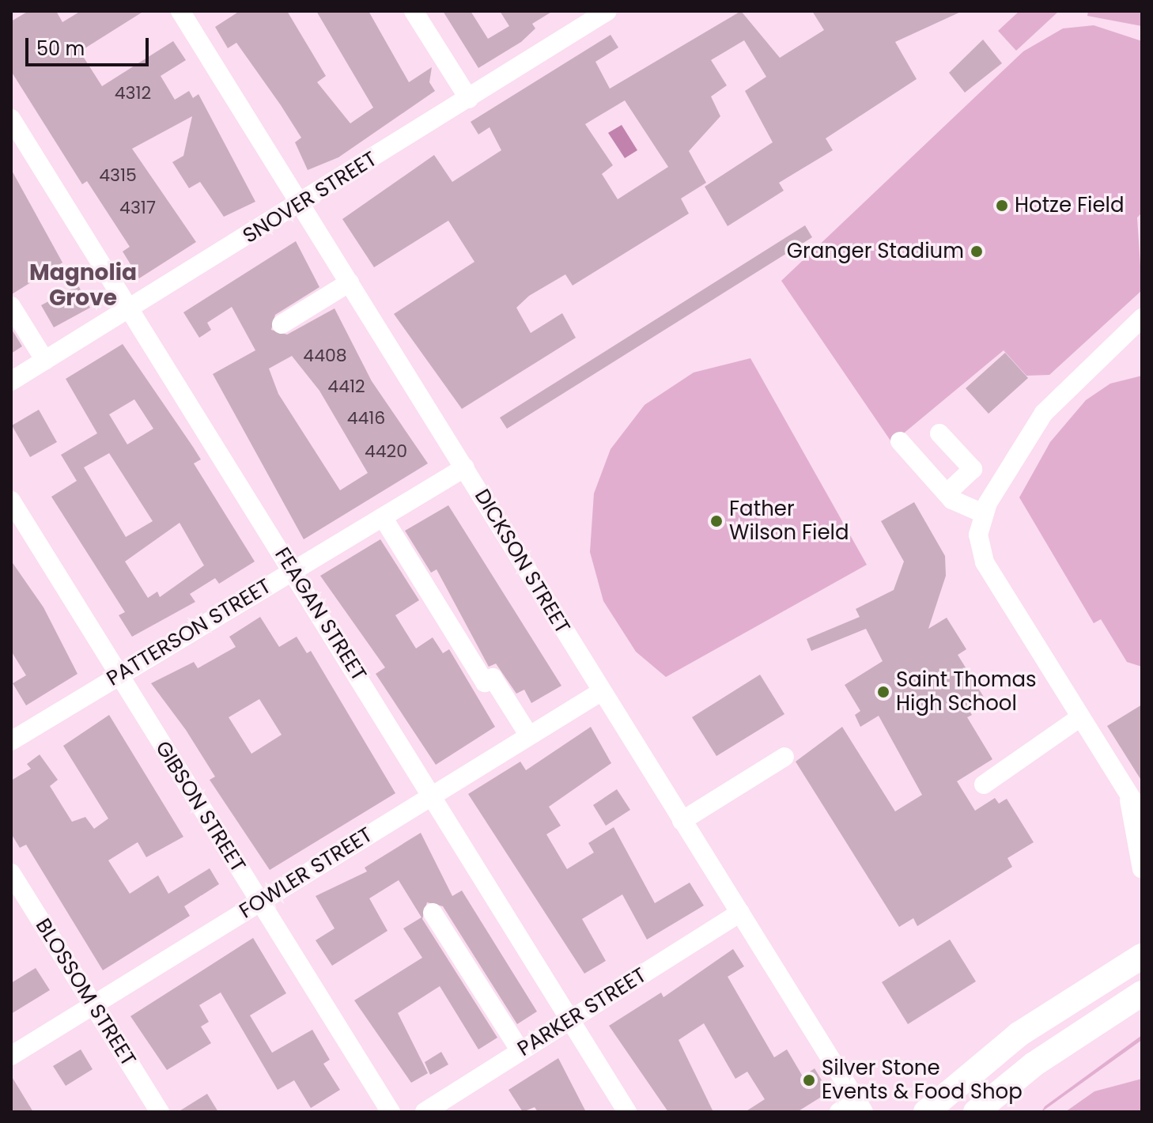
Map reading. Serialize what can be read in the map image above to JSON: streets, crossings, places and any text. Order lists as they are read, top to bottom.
{
  "streets": {
    "street": [
      "SNOVER STREET",
      "DICKSON STREET",
      "FEAGAN STREET",
      "PATTERSON STREET",
      "GIBSON STREET",
      "FOWLER STREET",
      "BLOSSOM STREET",
      "PARKER STREET"
    ]
  },
  "crossings": [
    ["SNOVER STREET", "DICKSON STREET"],
    ["SNOVER STREET", "FEAGAN STREET"],
    ["DICKSON STREET", "PATTERSON STREET"],
    ["DICKSON STREET", "FOWLER STREET"],
    ["DICKSON STREET", "PARKER STREET"],
    ["FEAGAN STREET", "PATTERSON STREET"],
    ["FEAGAN STREET", "FOWLER STREET"],
    ["FEAGAN STREET", "PARKER STREET"],
    ["PATTERSON STREET", "GIBSON STREET"],
    ["GIBSON STREET", "FOWLER STREET"],
    ["FOWLER STREET", "BLOSSOM STREET"]
  ],
  "districts": ["Magnolia Grove"],
  "places": [
    "Hotze Field",
    "Granger Stadium",
    "Father Wilson Field",
    "Saint Thomas High School",
    "Silver Stone Events & Food Shop"
  ],
  "house_numbers": [
    "4312",
    "4315",
    "4317",
    "4408",
    "4412",
    "4416",
    "4420"
  ],
  "scale_bar": "50 m"
}
